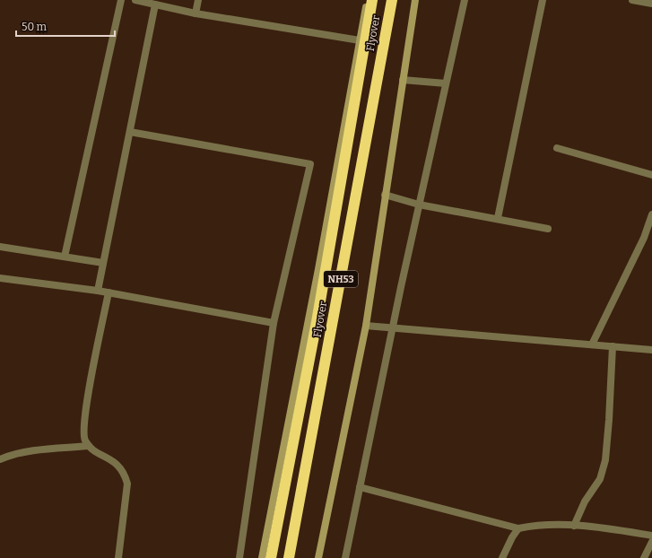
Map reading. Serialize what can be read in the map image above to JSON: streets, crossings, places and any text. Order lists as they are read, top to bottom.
{
  "streets": {
    "highway": ["Flyover", "NH53"]
  },
  "scale_bar": "50 m"
}
